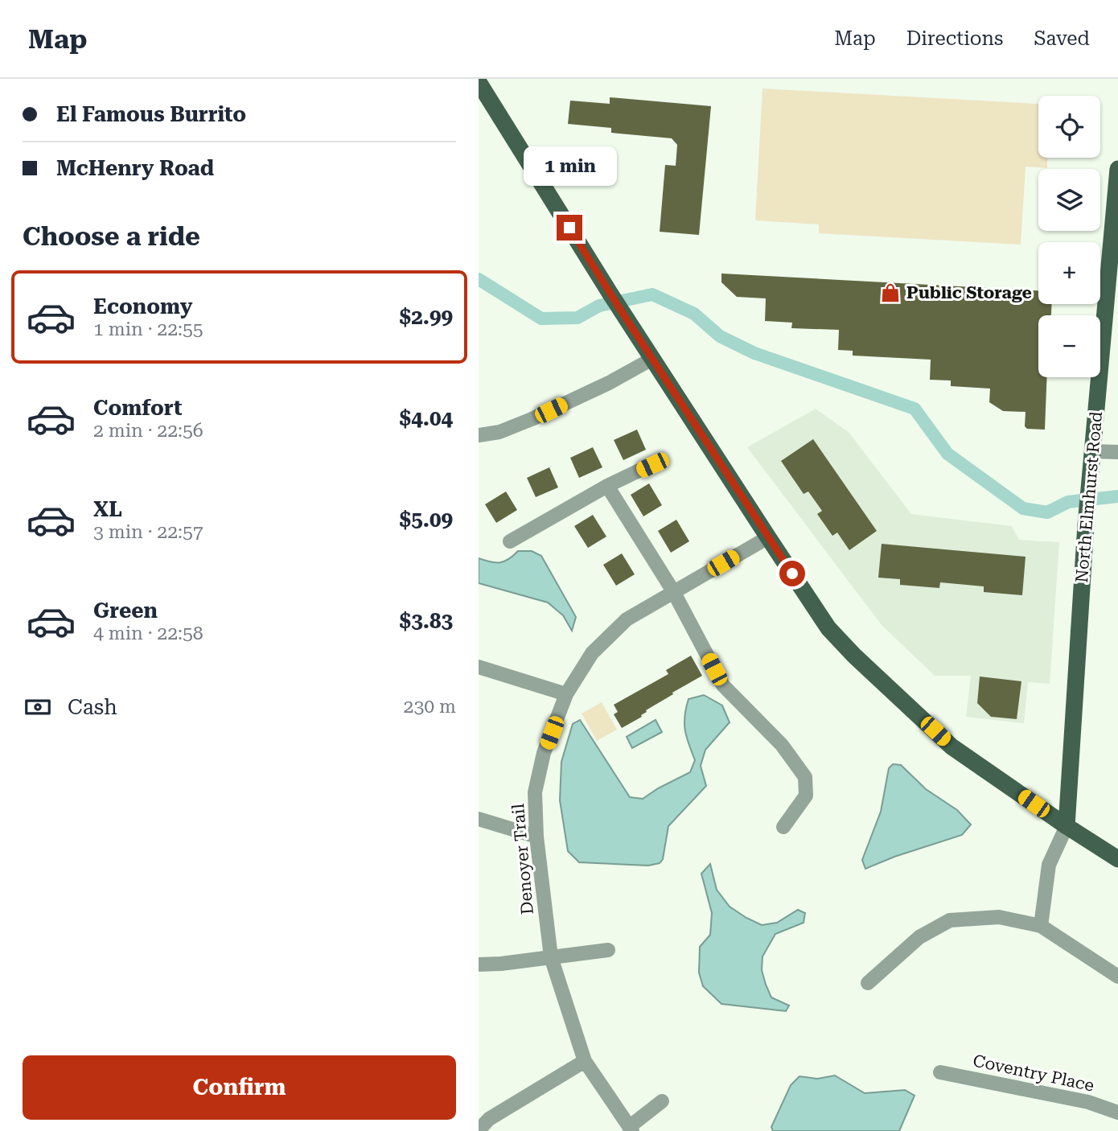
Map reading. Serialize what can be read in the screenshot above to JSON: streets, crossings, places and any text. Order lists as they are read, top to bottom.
{
  "streets": {
    "main road": ["North Elmhurst Road"],
    "street": ["Denoyer Trail", "Coventry Place"]
  },
  "places": {
    "shop": ["Public Storage"]
  },
  "page": {
    "header": "Map",
    "nav": ["Map", "Directions", "Saved"],
    "banner": ["El Famous Burrito", "McHenry Road"],
    "map_buttons": ["+", "−"],
    "bubble": "1 min",
    "heading": "Choose a ride",
    "list": [
      {
        "name": "Economy",
        "note": "1 min · 22:55",
        "value": "$2.99"
      },
      {
        "name": "Comfort",
        "note": "2 min · 22:56",
        "value": "$4.04"
      },
      {
        "name": "XL",
        "note": "3 min · 22:57",
        "value": "$5.09"
      },
      {
        "name": "Green",
        "note": "4 min · 22:58",
        "value": "$3.83"
      }
    ],
    "pay": ["Cash", "230 m"],
    "buttons": "Confirm"
  }
}
